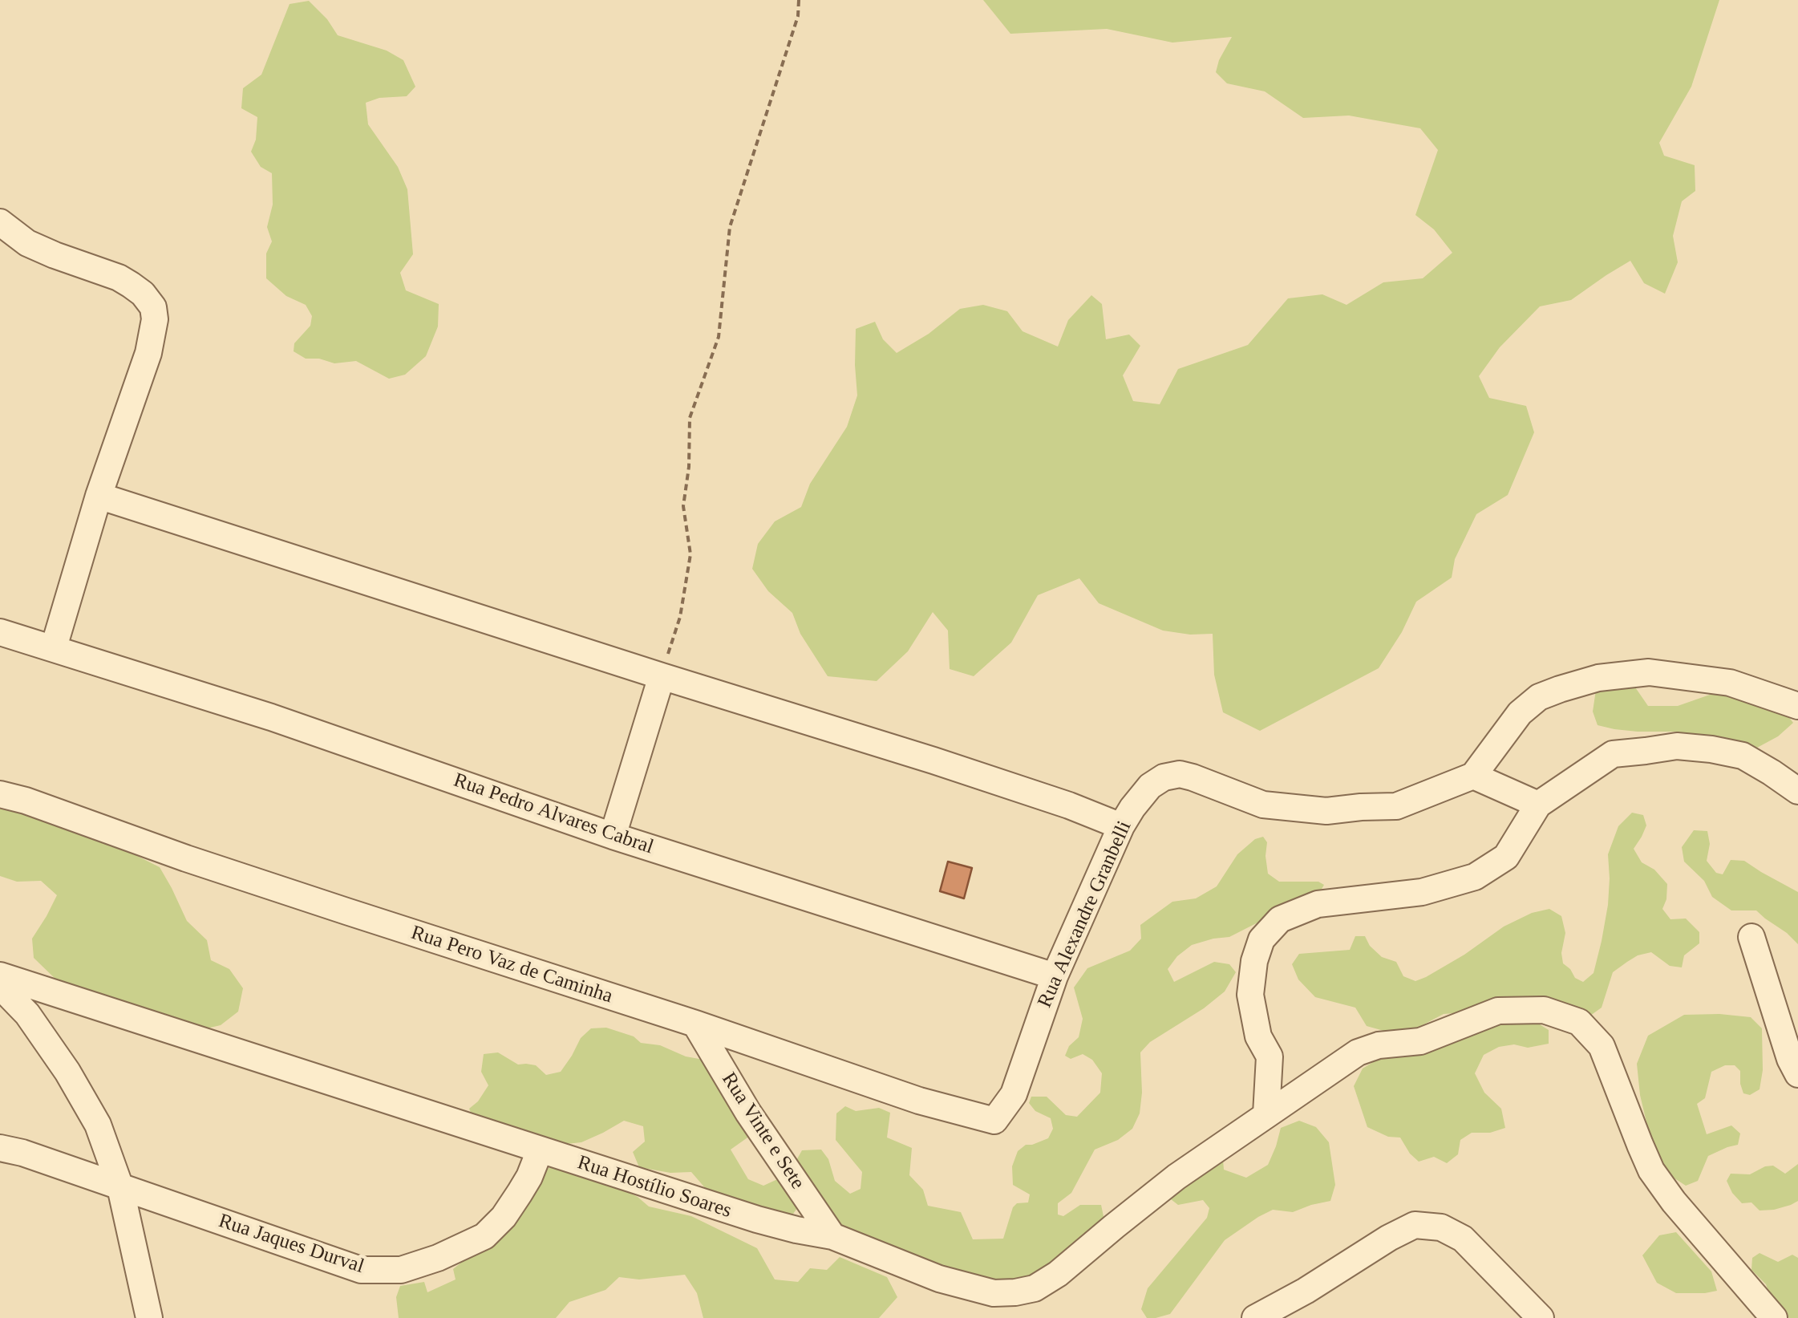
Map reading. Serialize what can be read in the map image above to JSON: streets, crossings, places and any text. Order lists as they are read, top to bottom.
{
  "streets": {
    "street": [
      "Rua Pedro Alvares Cabral",
      "Rua Alexandre Granbelli",
      "Rua Pero Vaz de Caminha",
      "Rua Vinte e Sete",
      "Rua Hostílio Soares",
      "Rua Jaques Durval"
    ]
  },
  "crossings": [
    ["Rua Pedro Alvares Cabral", "Rua Alexandre Granbelli"],
    ["Rua Alexandre Granbelli", "Rua Pero Vaz de Caminha"],
    ["Rua Pero Vaz de Caminha", "Rua Vinte e Sete"],
    ["Rua Vinte e Sete", "Rua Hostílio Soares"],
    ["Rua Hostílio Soares", "Rua Jaques Durval"]
  ]
}
